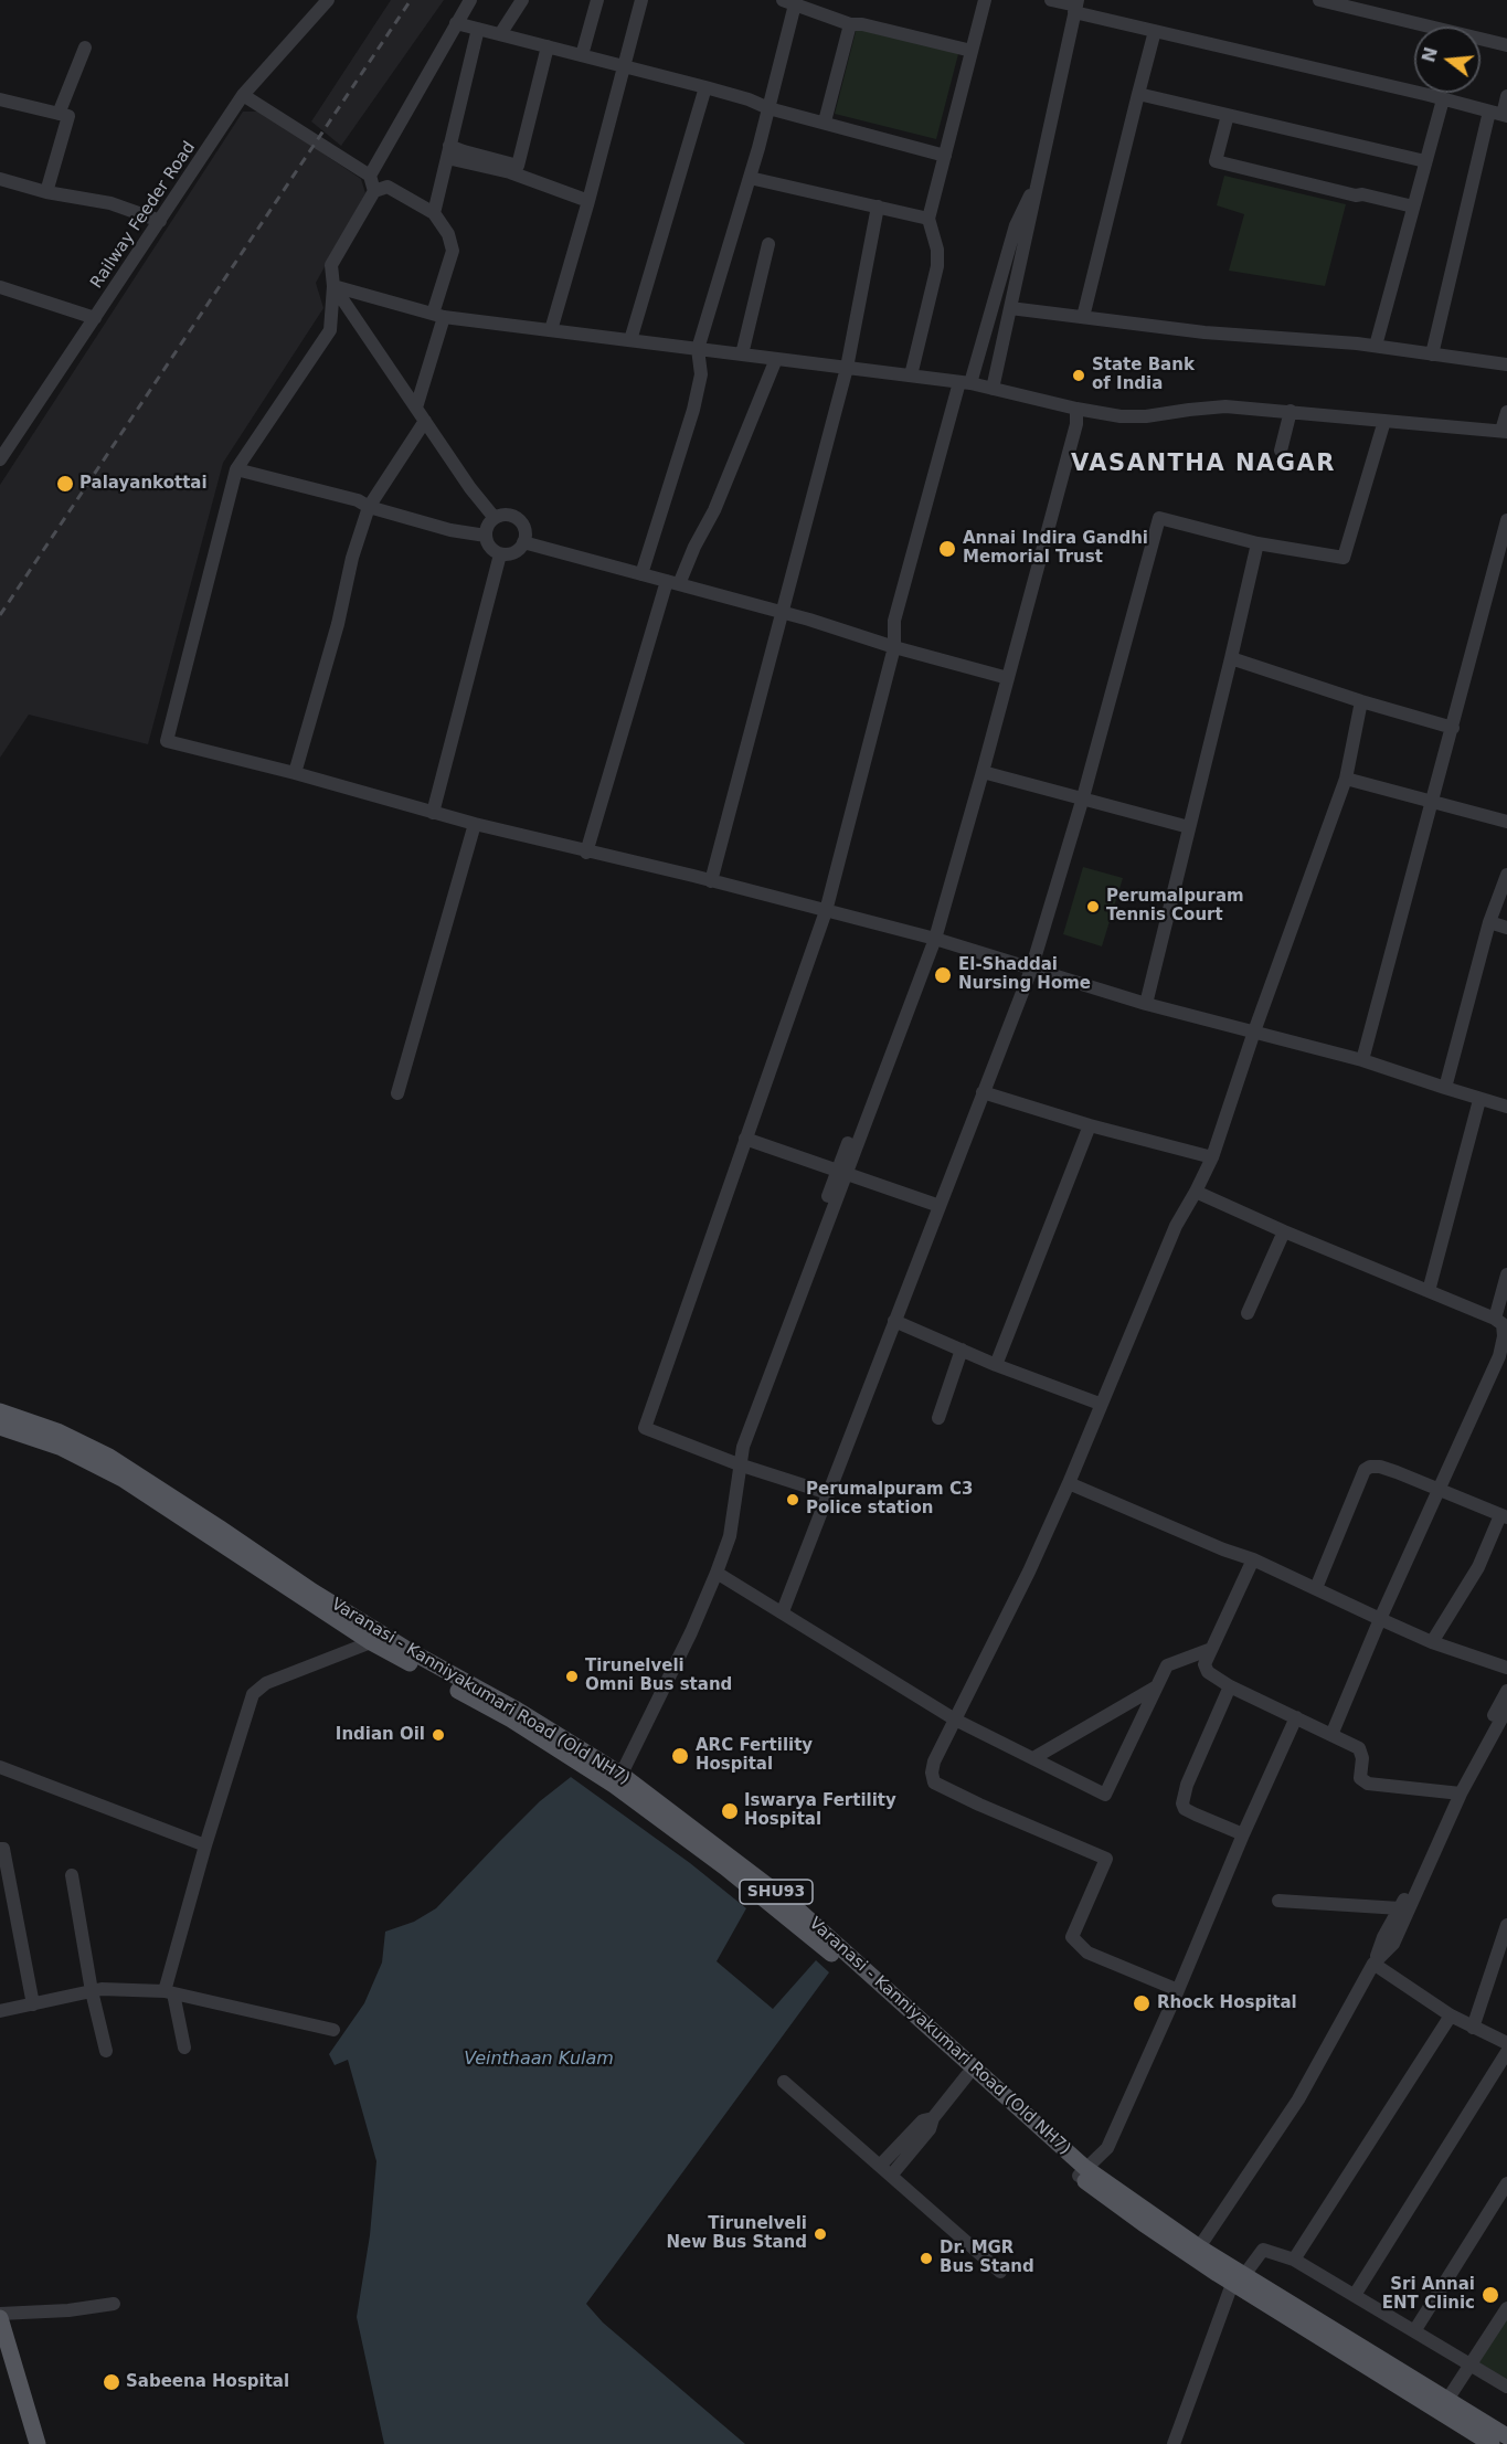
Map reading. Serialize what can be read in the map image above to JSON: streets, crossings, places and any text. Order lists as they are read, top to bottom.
{
  "streets": {
    "main road": ["Varanasi - Kanniyakumari Road (Old NH7)", "SHU93"],
    "street": ["Railway Feeder Road"]
  },
  "districts": ["VASANTHA NAGAR"],
  "water": ["Veinthaan Kulam"],
  "places": [
    "State Bank of India",
    "Palayankottai",
    "Annai Indira Gandhi Memorial Trust",
    "Perumalpuram Tennis Court",
    "El-Shaddai Nursing Home",
    "Perumalpuram C3 Police station",
    "Tirunelveli Omni Bus stand",
    "Indian Oil",
    "ARC Fertility Hospital",
    "Iswarya Fertility Hospital",
    "Rhock Hospital",
    "Tirunelveli New Bus Stand",
    "Dr. MGR Bus Stand",
    "Sri Annai ENT Clinic",
    "Sabeena Hospital"
  ],
  "north": "left"
}
